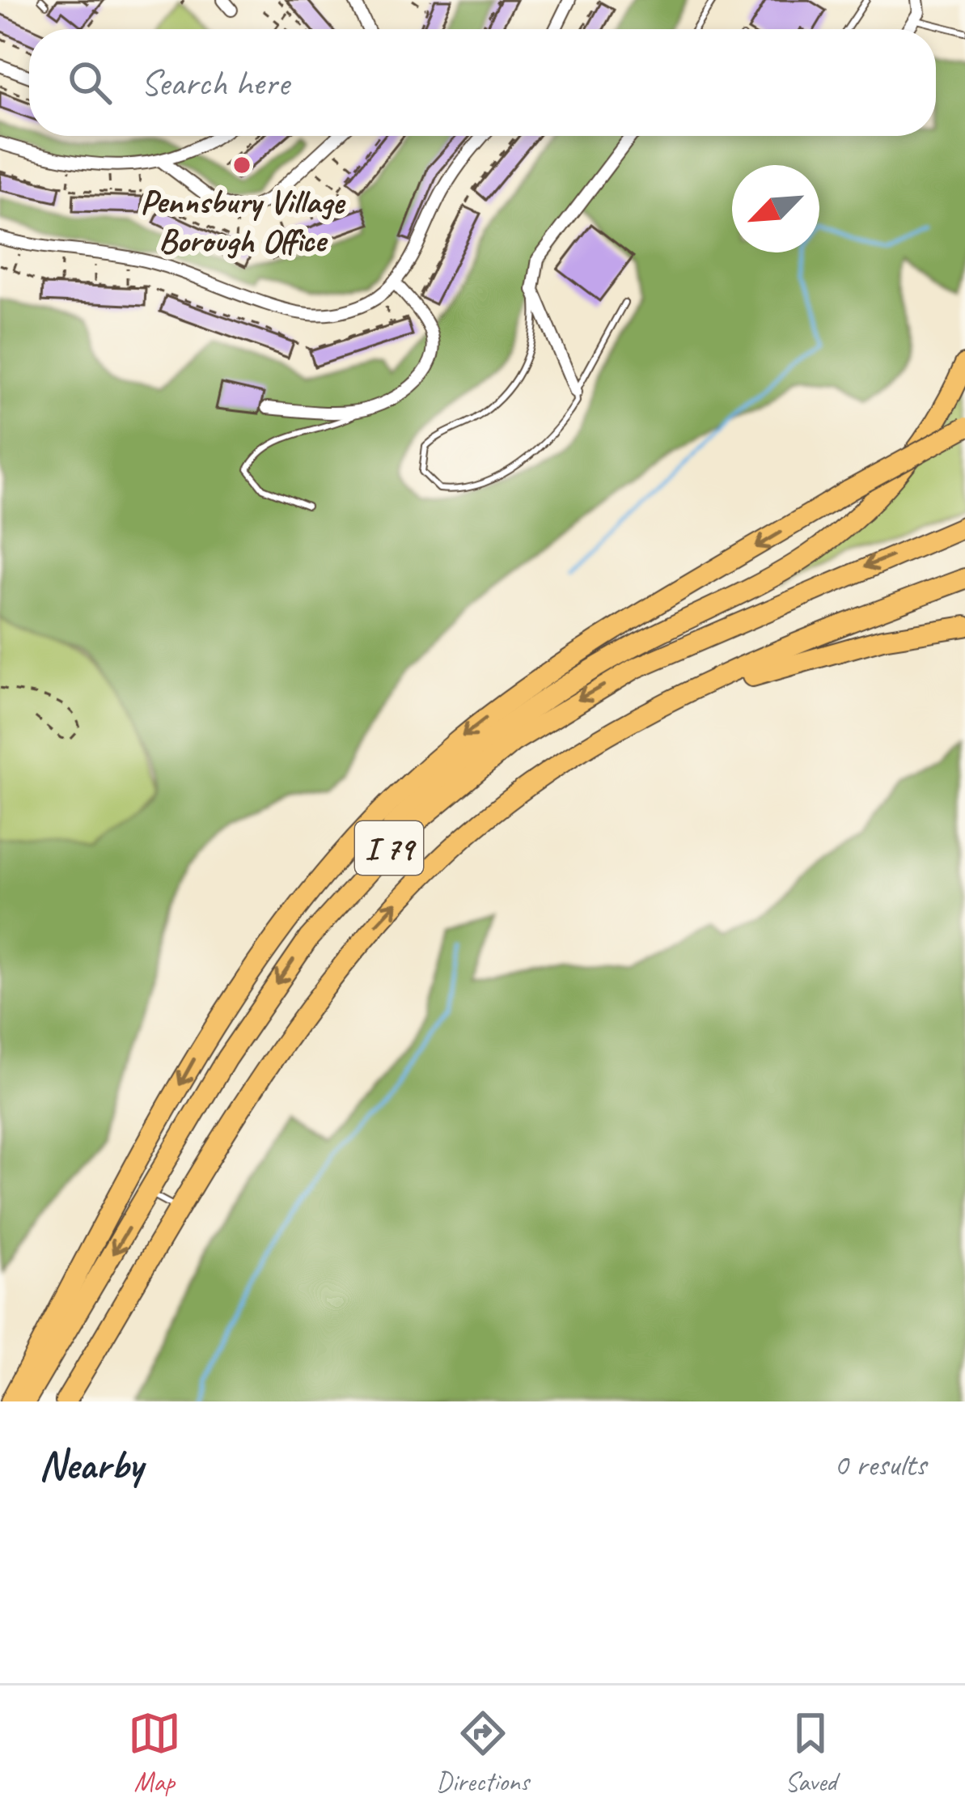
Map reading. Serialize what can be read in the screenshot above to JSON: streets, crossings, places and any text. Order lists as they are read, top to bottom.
{
  "streets": {
    "highway": ["I 79"]
  },
  "places": ["Pennsbury Village Borough Office"],
  "north": "bottom left",
  "page": {
    "search": "Search here",
    "heading": ["Nearby", "0 results"],
    "nav": ["Map", "Directions", "Saved"]
  }
}
